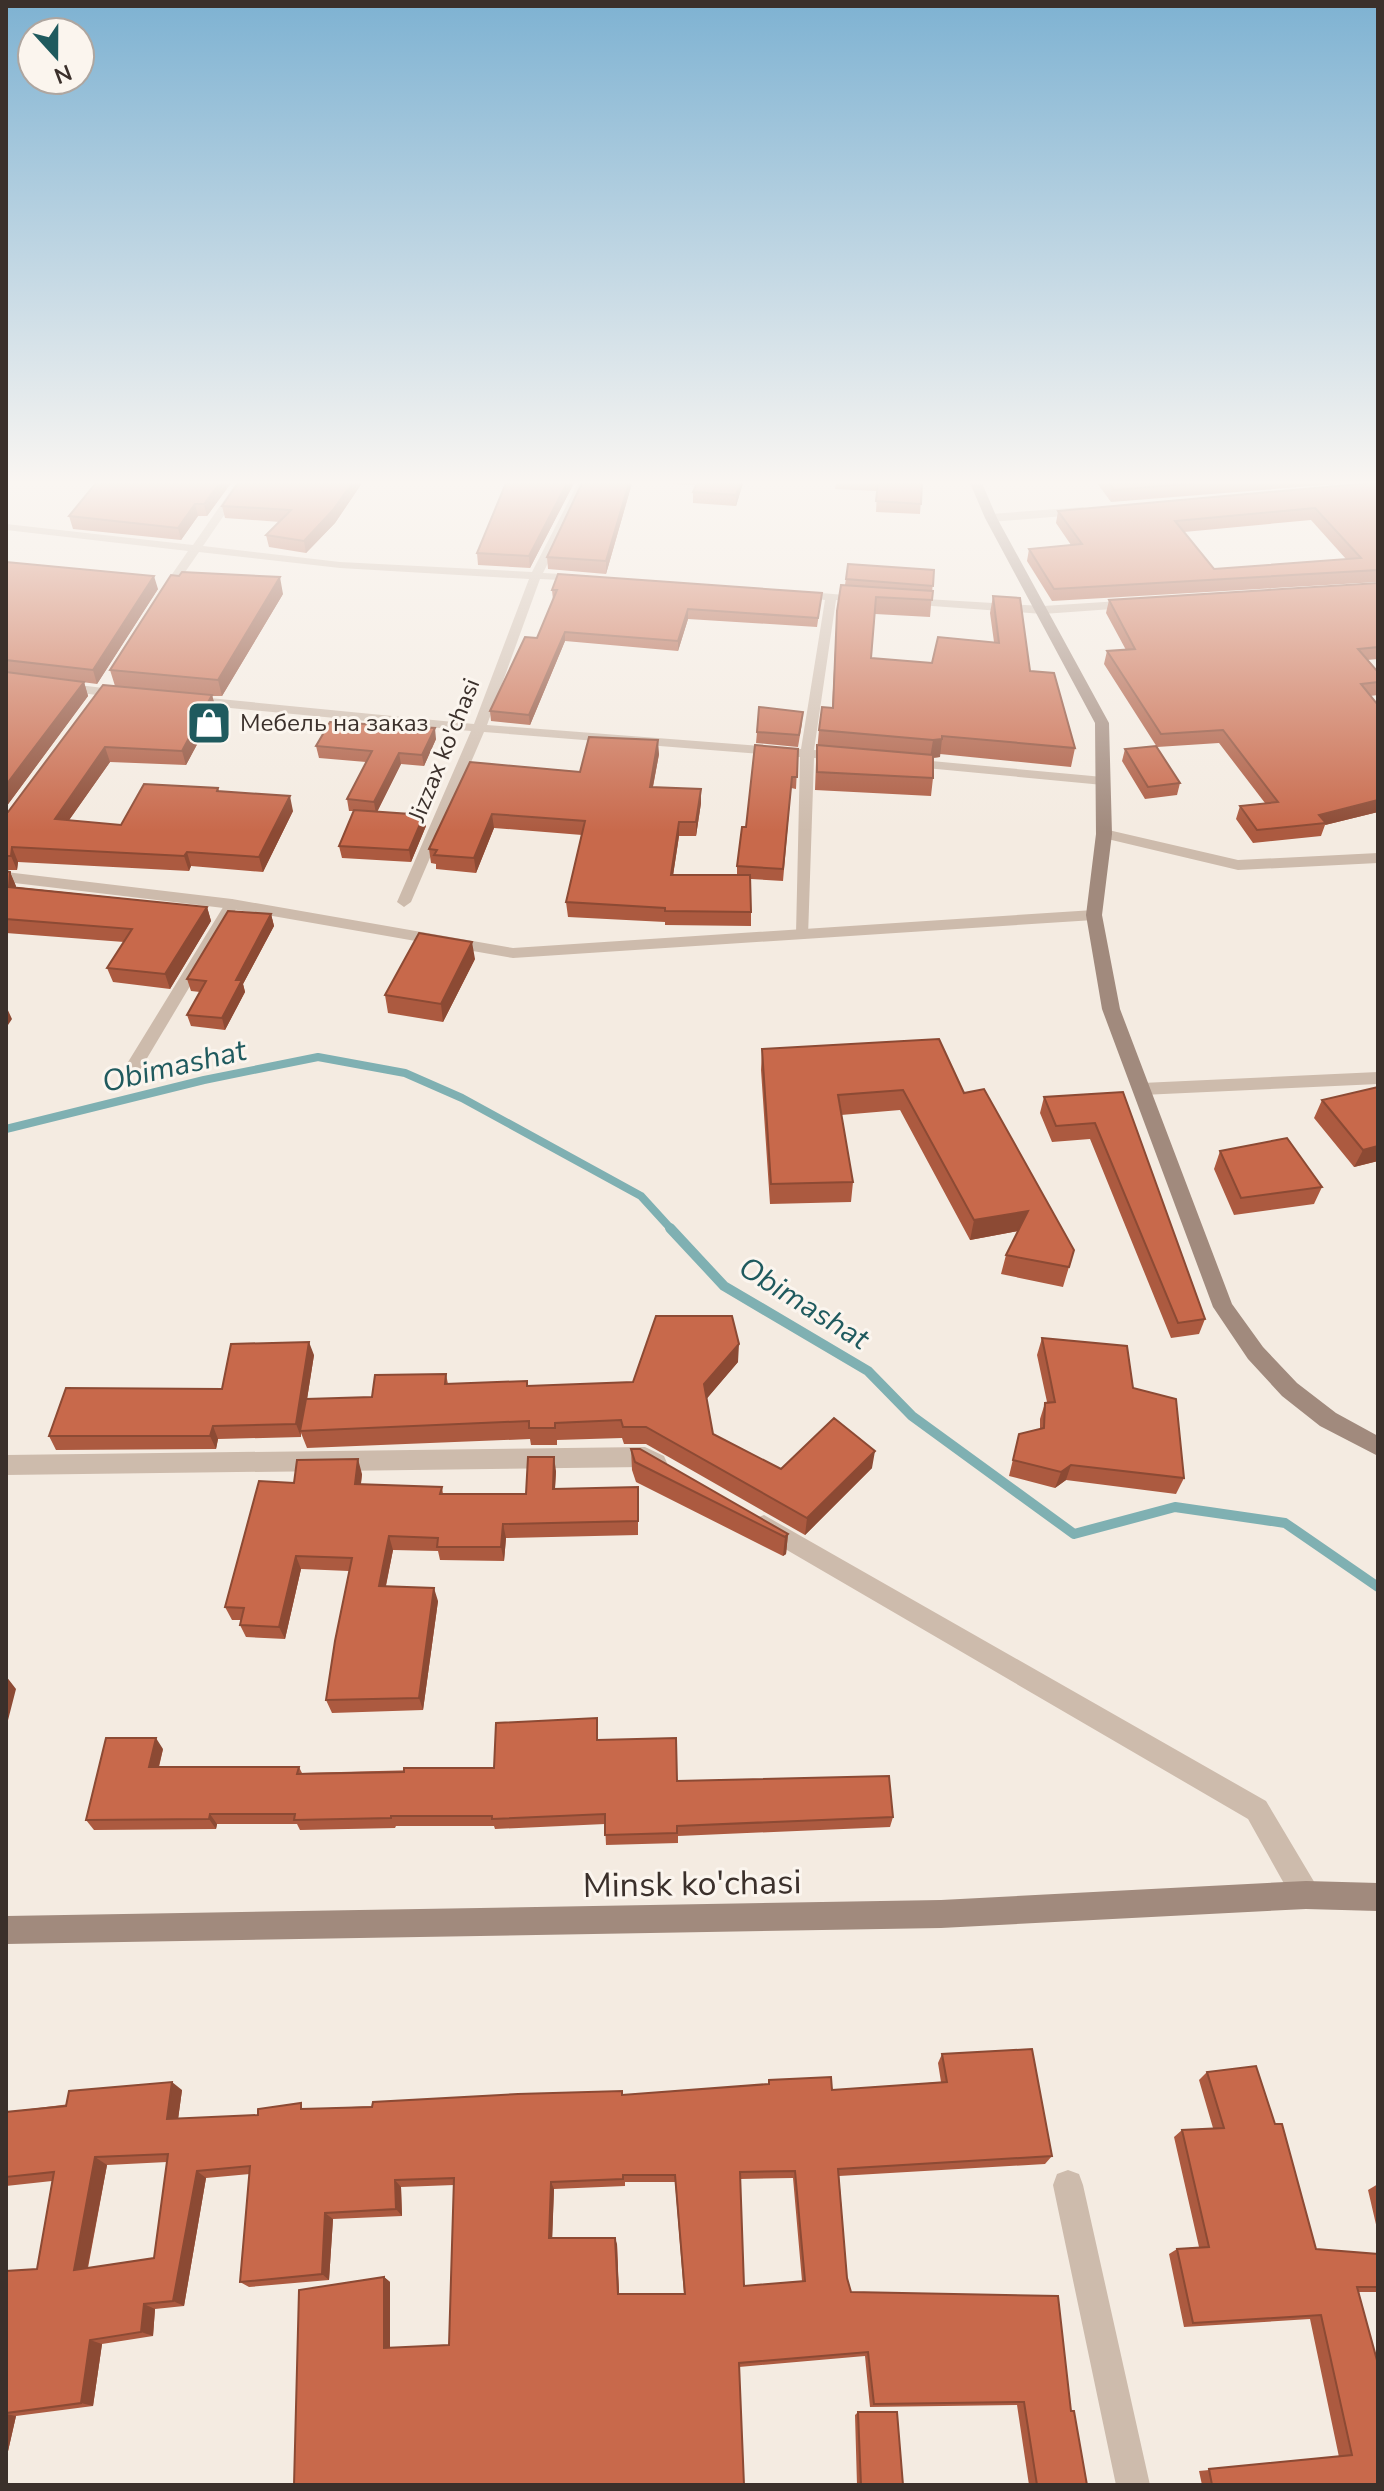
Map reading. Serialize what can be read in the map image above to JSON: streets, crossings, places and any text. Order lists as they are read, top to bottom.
{
  "streets": {
    "street": ["Minsk ko'chasi"],
    "lane": ["Jizzax ko'chasi"]
  },
  "water": ["Obimashat"],
  "places": {
    "shop": ["Мебель на заказ"]
  },
  "north": "bottom"
}
